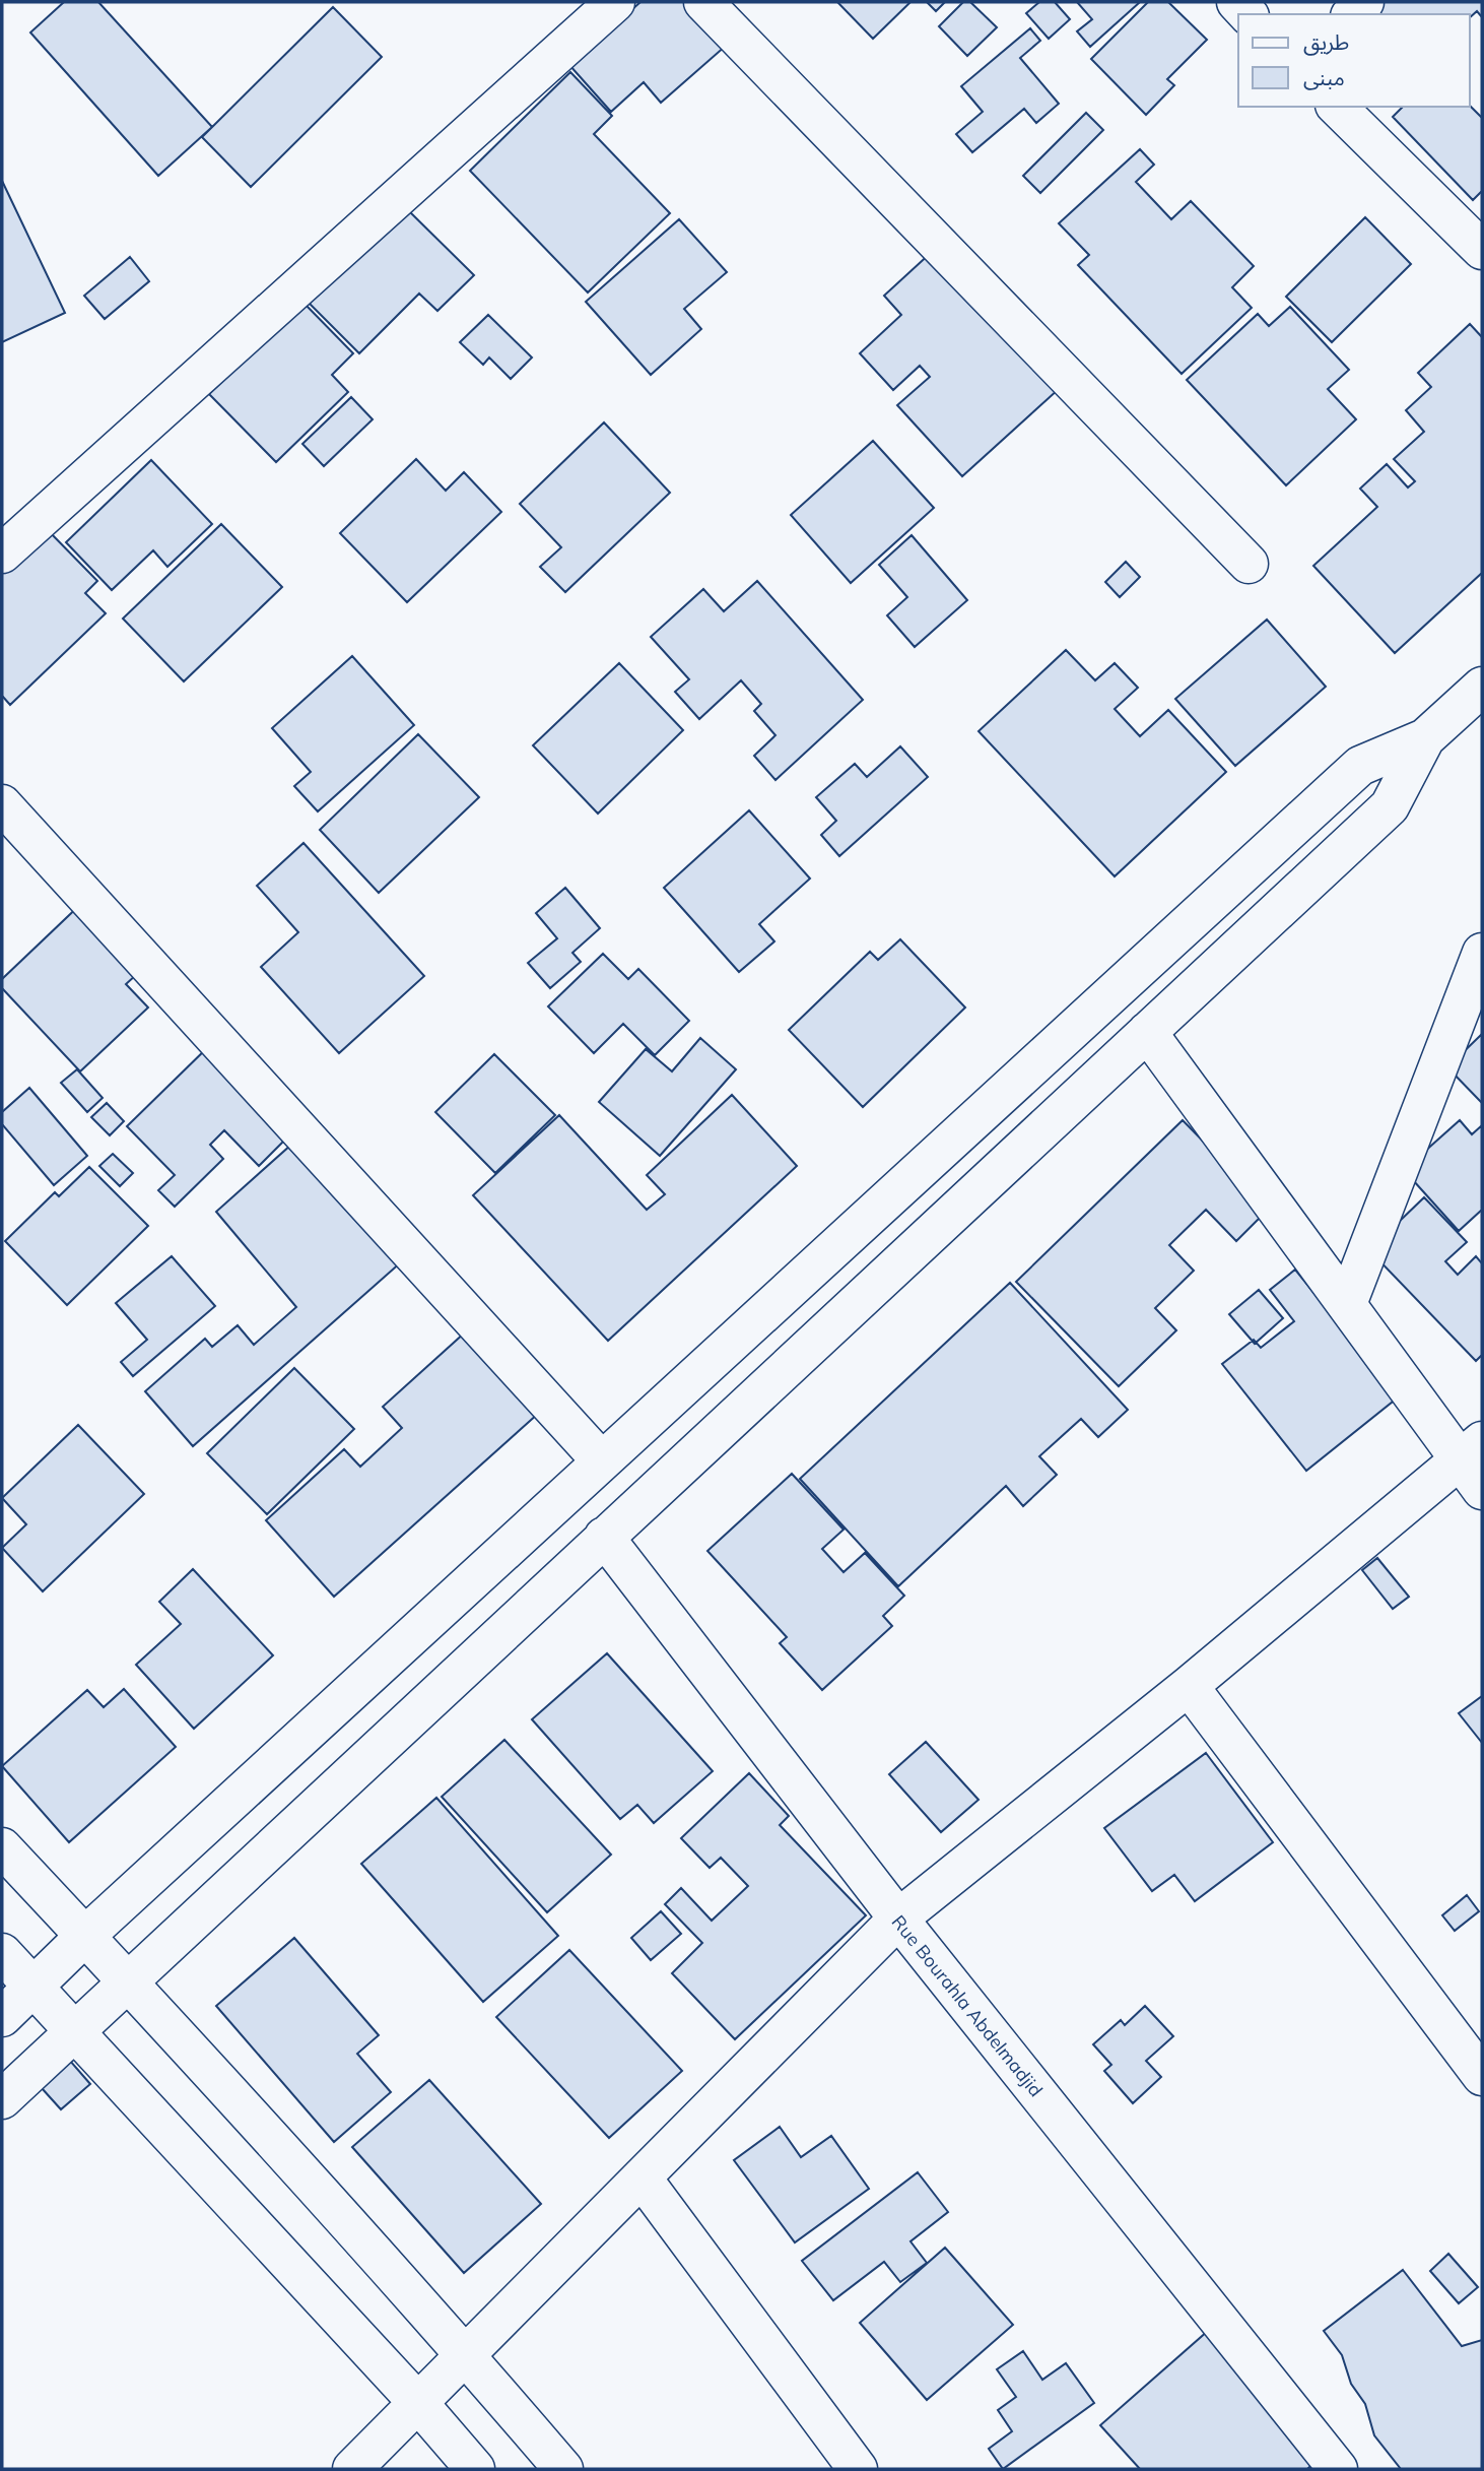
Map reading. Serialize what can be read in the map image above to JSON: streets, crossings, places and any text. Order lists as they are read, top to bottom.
{
  "streets": {
    "street": ["Rue Bourahla Abdelmadjid"]
  },
  "legend": ["طريق", "مبنى"]
}
